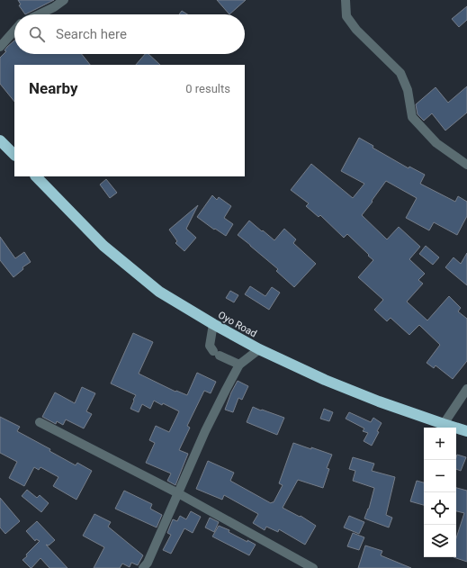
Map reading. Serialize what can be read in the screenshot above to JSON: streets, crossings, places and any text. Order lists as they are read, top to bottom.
{
  "streets": {
    "highway": ["Oyo Road"]
  },
  "page": {
    "search": "Search here",
    "heading": ["Nearby", "0 results"],
    "map_buttons": ["+", "−"]
  }
}
